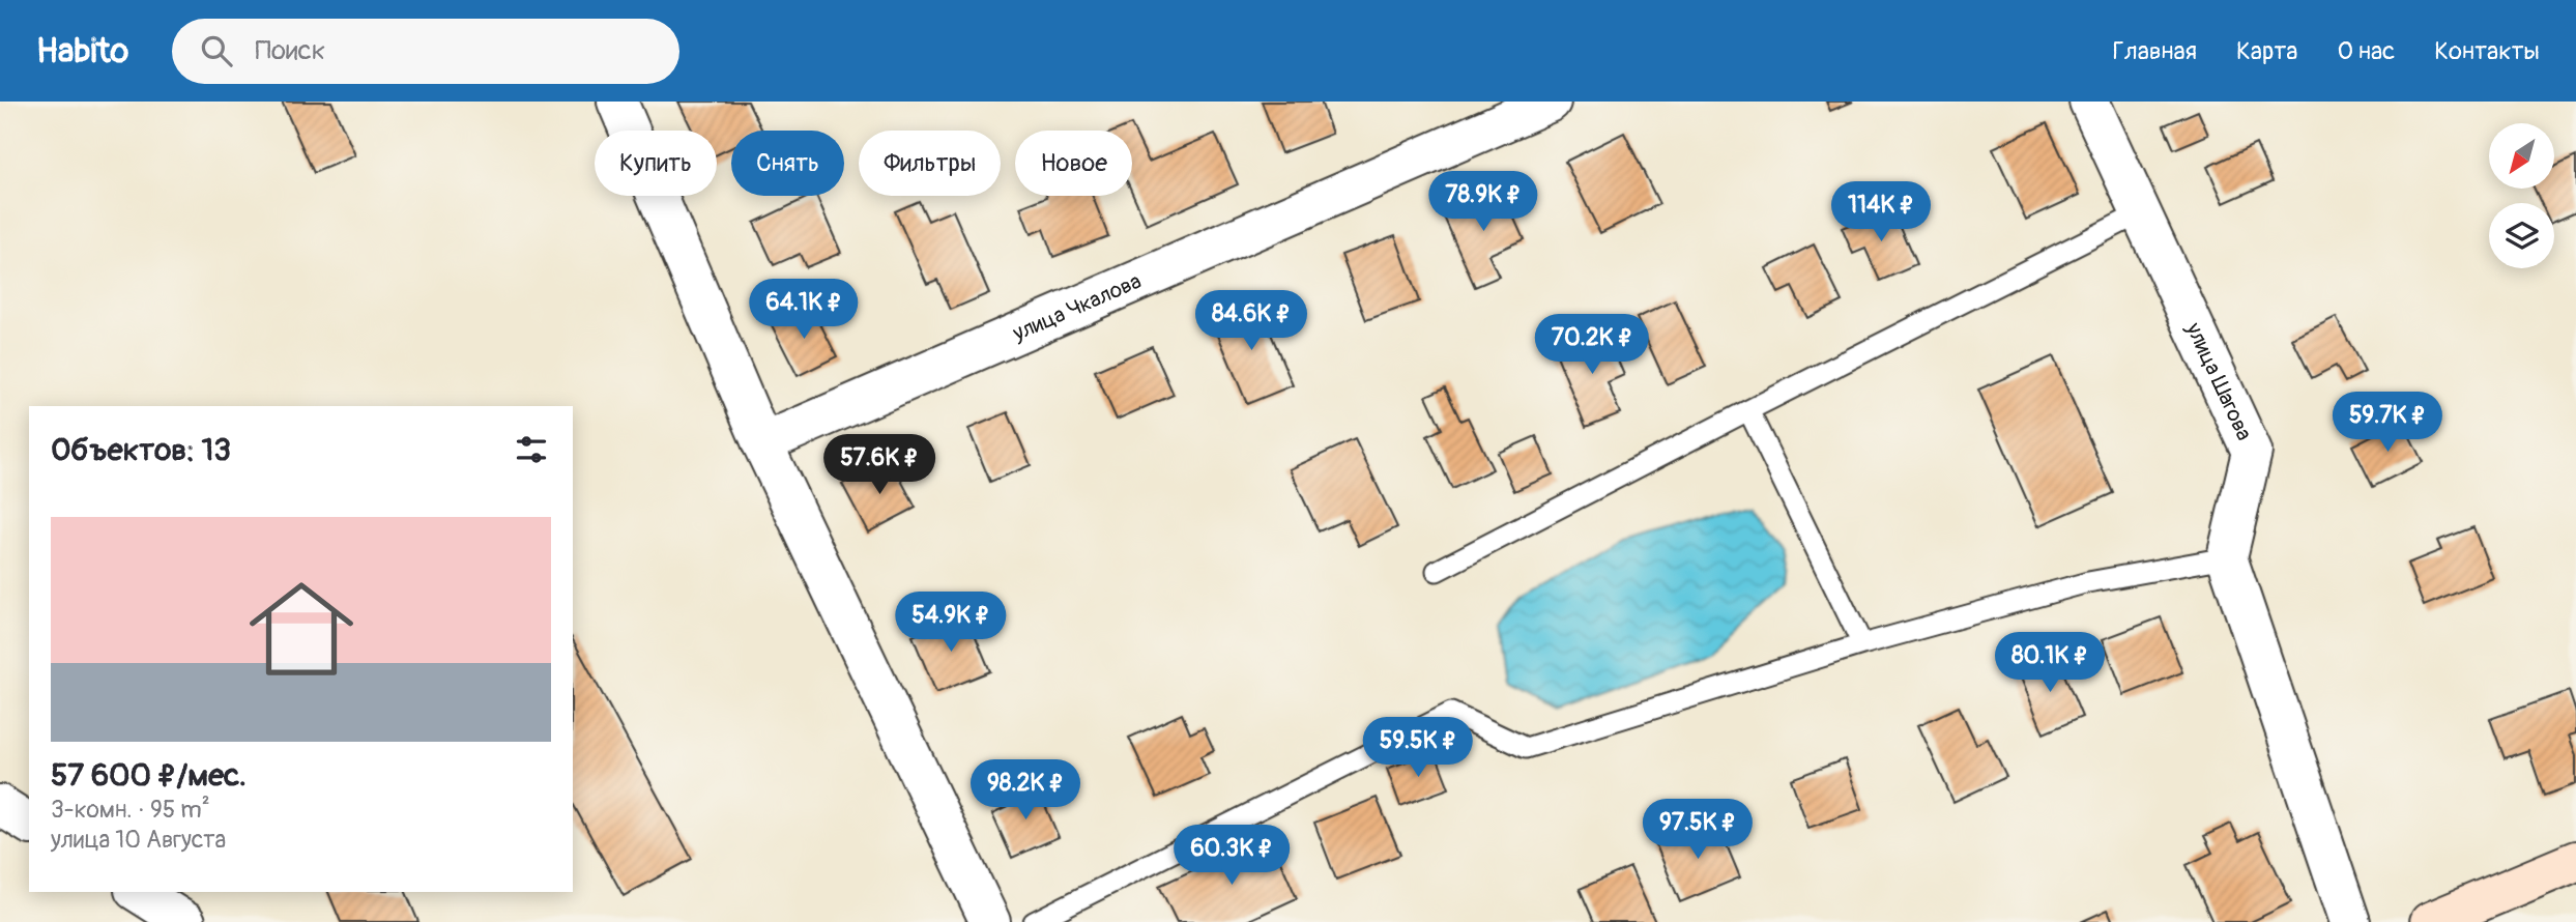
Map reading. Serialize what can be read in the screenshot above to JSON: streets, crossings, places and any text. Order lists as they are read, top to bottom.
{
  "streets": {
    "street": ["улица Чкалова", "улица Шагова"]
  },
  "north": "bottom left",
  "page": {
    "header": "Habito",
    "search": "Поиск",
    "nav": [
      "Главная",
      "Карта",
      "О нас",
      "Контакты"
    ],
    "chip": [
      "Купить",
      "Снять",
      "Фильтры",
      "Новое"
    ],
    "price": [
      "78.9K ₽",
      "114K ₽",
      "64.1K ₽",
      "84.6K ₽",
      "70.2K ₽",
      "59.7K ₽",
      "57.6K ₽",
      "54.9K ₽",
      "80.1K ₽",
      "59.5K ₽",
      "98.2K ₽",
      "97.5K ₽",
      "60.3K ₽"
    ],
    "heading": "Объектов: 13",
    "list": [
      {
        "name": "57 600 ₽/мес.",
        "note": "3-комн. · 95 m² · улица 10 Августа"
      }
    ]
  }
}
